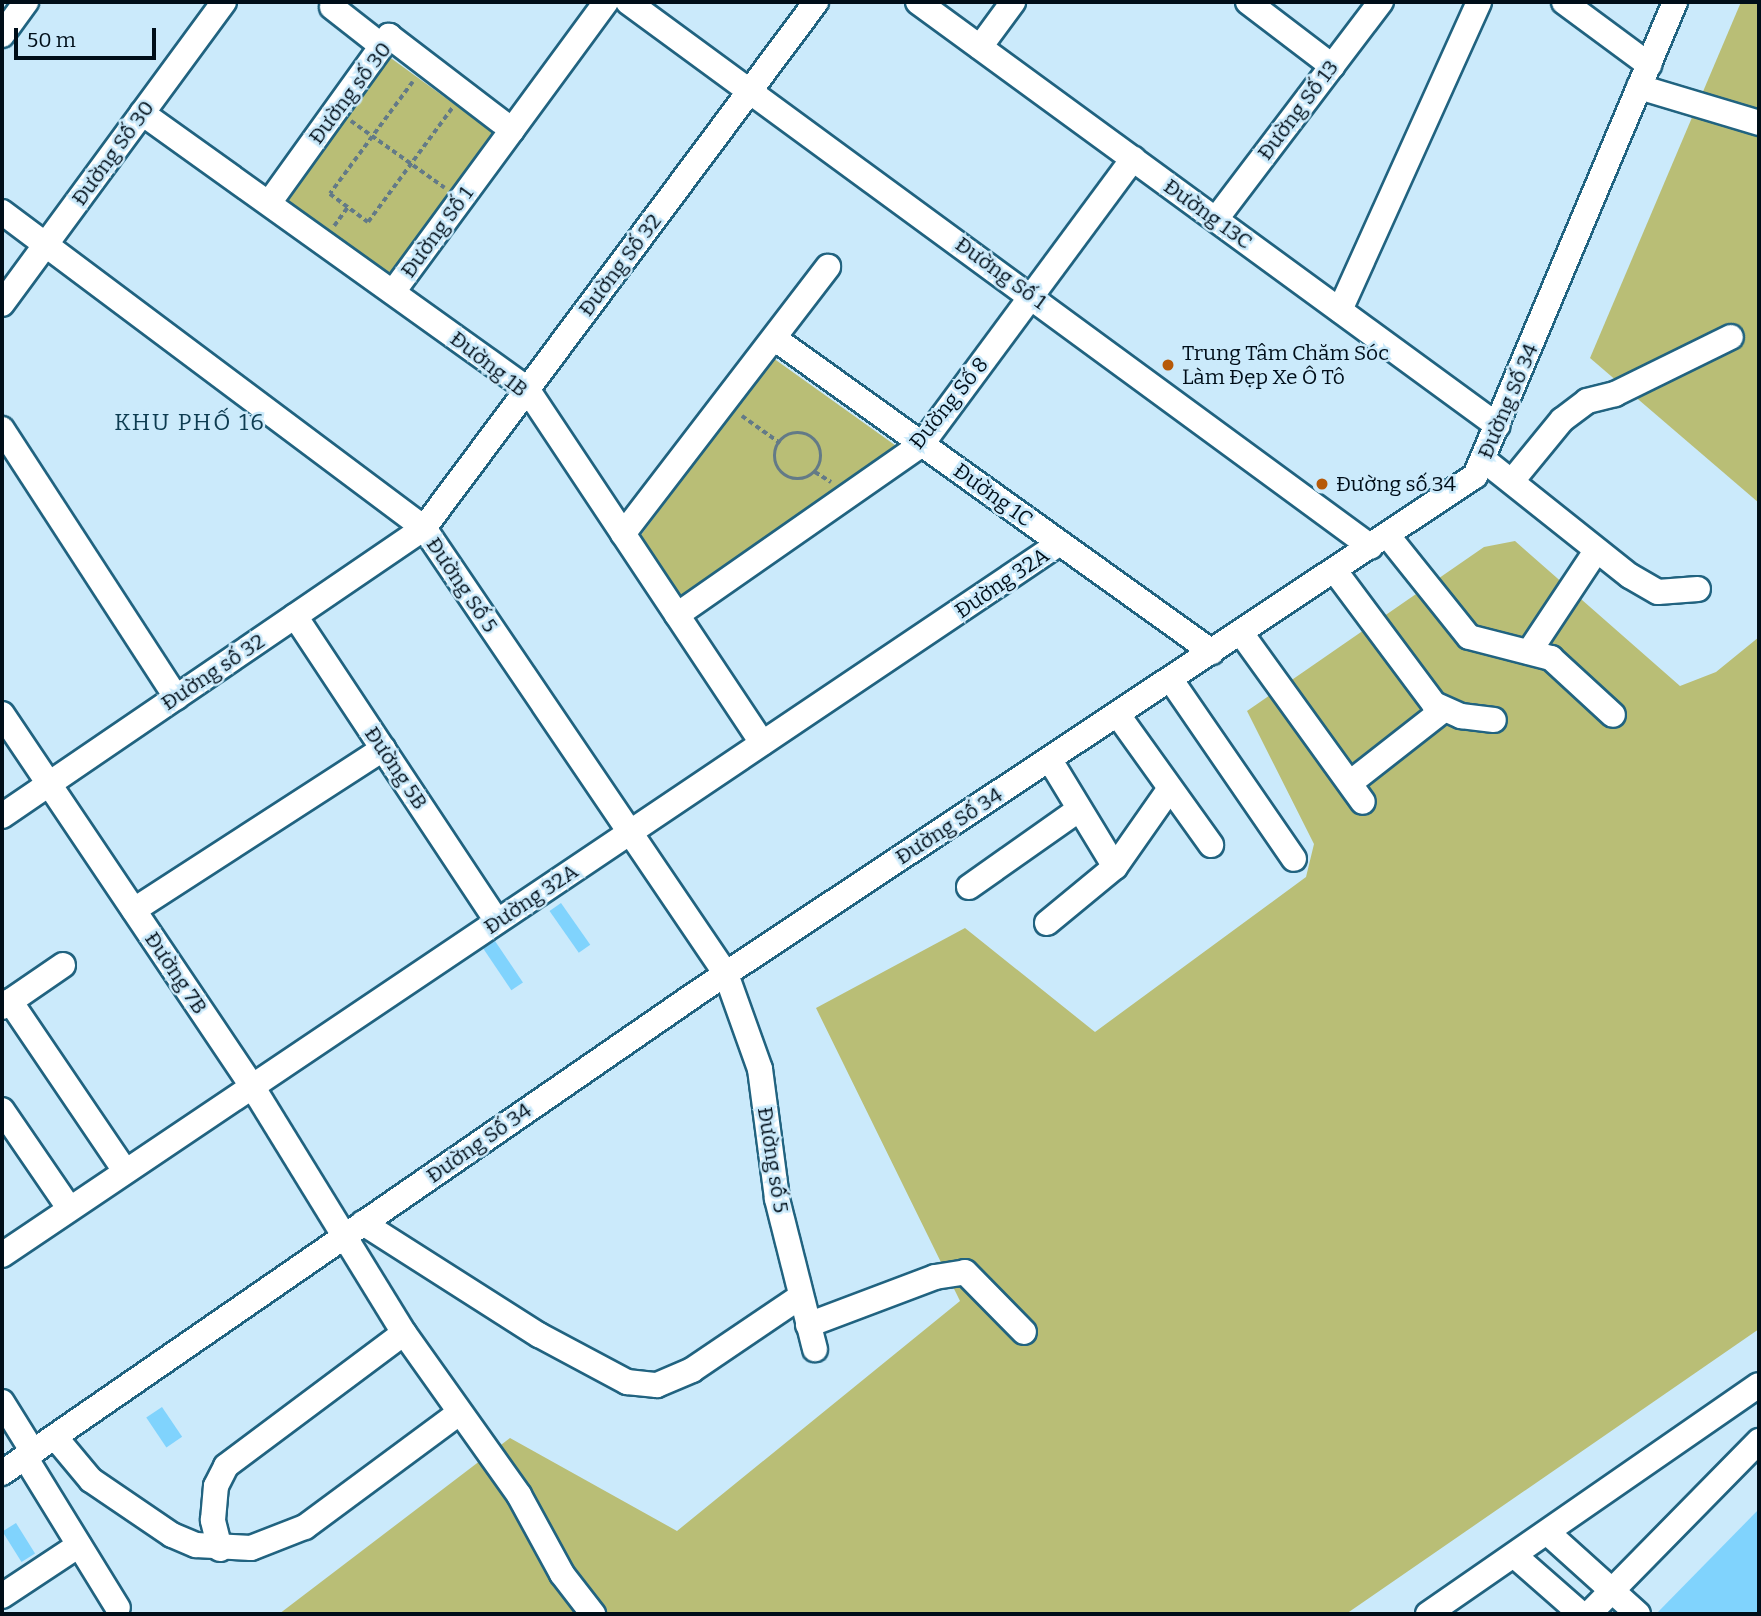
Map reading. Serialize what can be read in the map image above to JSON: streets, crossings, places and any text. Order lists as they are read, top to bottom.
{
  "streets": {
    "street": [
      "Đường số 30",
      "Đường Số 13",
      "Đường Số 30",
      "Đường 13C",
      "Đường Số 1",
      "Đường Số 32",
      "Đường 1B",
      "Đường Số 34",
      "Đường Số 8",
      "Đường 1C",
      "Đường 32A",
      "Đường Số 5",
      "Đường số 32",
      "Đường 5B",
      "Đường 7B",
      "Đường số 5"
    ]
  },
  "crossings": [
    ["Đường số 30", "Đường Số 1"],
    ["Đường số 30", "Đường 1B"],
    ["Đường Số 13", "Đường 13C"],
    ["Đường Số 30", "Đường 1B"],
    ["Đường Số 30", "Đường Số 5"],
    ["Đường 13C", "Đường Số 34"],
    ["Đường 13C", "Đường Số 8"],
    ["Đường Số 1", "Đường Số 32"],
    ["Đường Số 1", "Đường 1B"],
    ["Đường Số 1", "Đường Số 34"],
    ["Đường Số 1", "Đường Số 8"],
    ["Đường Số 32", "Đường 1B"],
    ["Đường Số 32", "Đường Số 5"],
    ["Đường Số 32", "Đường số 32"],
    ["Đường 1B", "Đường Số 8"],
    ["Đường 1B", "Đường 32A"],
    ["Đường Số 34", "Đường 1C"],
    ["Đường Số 34", "Đường Số 5"],
    ["Đường Số 34", "Đường 7B"],
    ["Đường Số 34", "Đường số 5"],
    ["Đường Số 8", "Đường 1C"],
    ["Đường 1C", "Đường 32A"],
    ["Đường 32A", "Đường Số 5"],
    ["Đường 32A", "Đường 5B"],
    ["Đường 32A", "Đường 7B"],
    ["Đường Số 5", "Đường số 32"],
    ["Đường Số 5", "Đường số 5"],
    ["Đường số 32", "Đường 5B"],
    ["Đường số 32", "Đường 7B"]
  ],
  "districts": ["KHU PHỐ 16"],
  "places": ["Trung Tâm Chăm Sóc Làm Đẹp Xe Ô Tô", "Đường số 34"],
  "scale_bar": "50 m"
}
